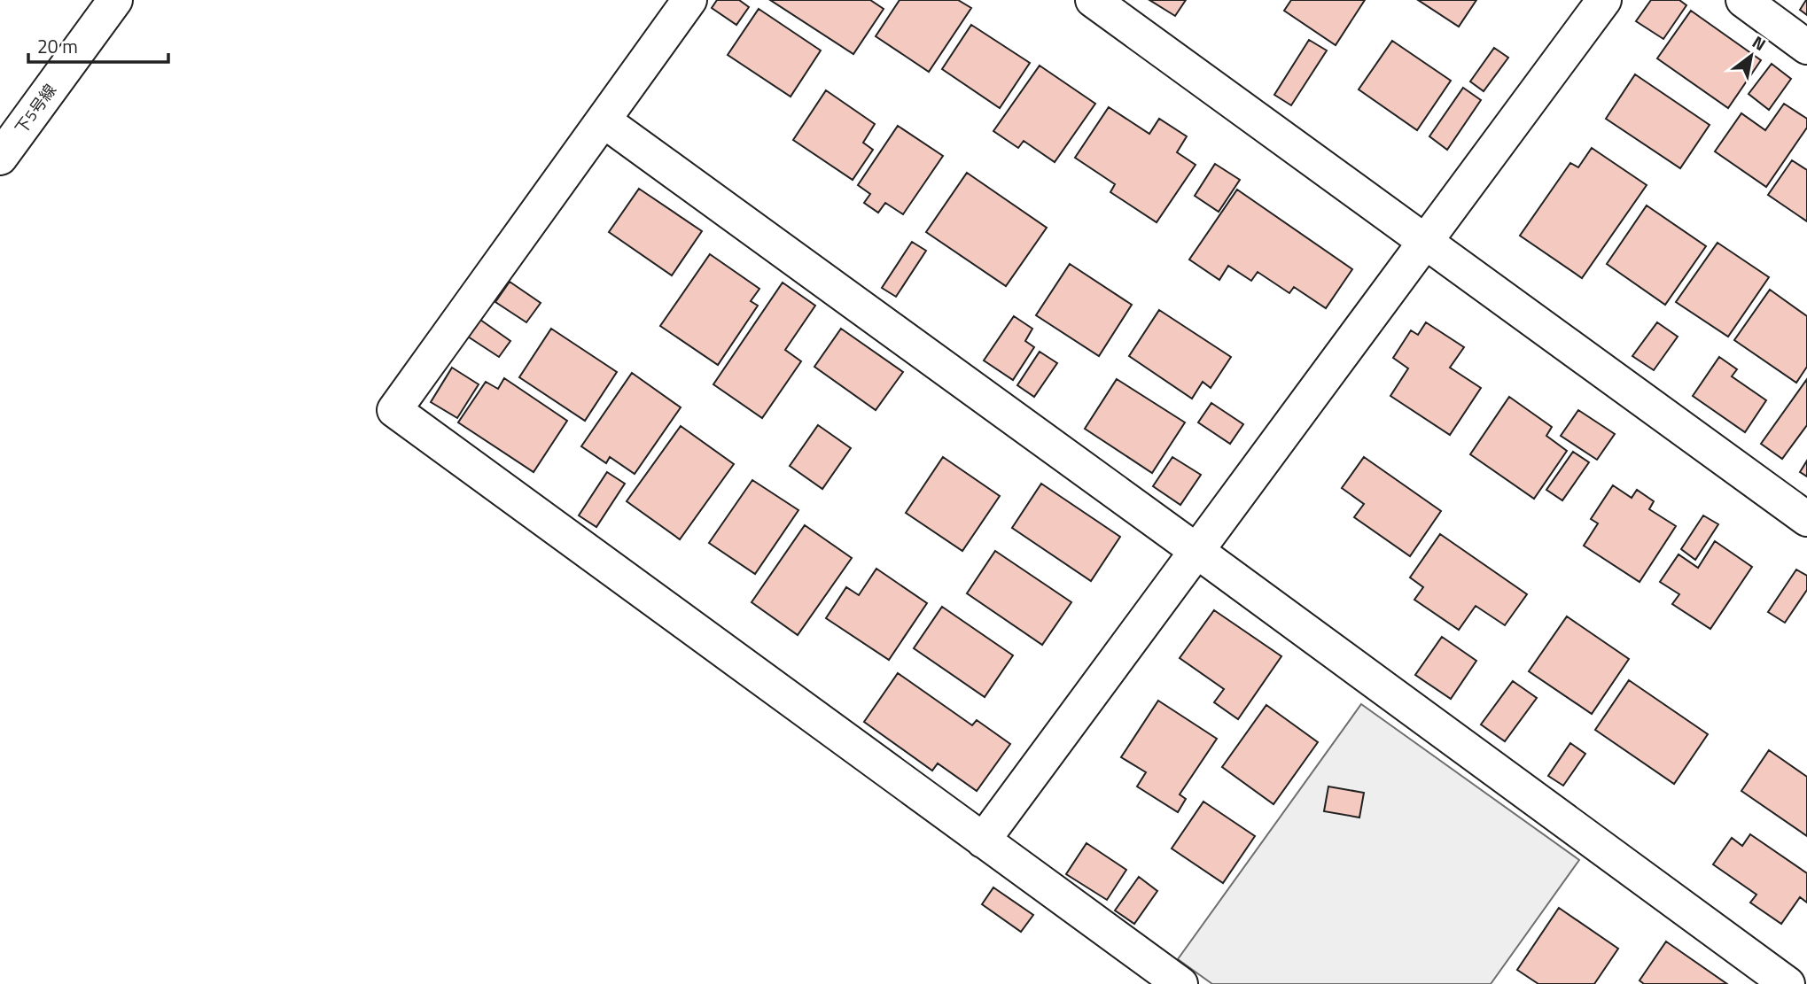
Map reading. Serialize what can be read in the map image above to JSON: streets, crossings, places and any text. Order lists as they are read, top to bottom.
{
  "streets": {
    "street": ["下5号線"]
  },
  "scale_bar": "20 m",
  "north": "top right"
}
